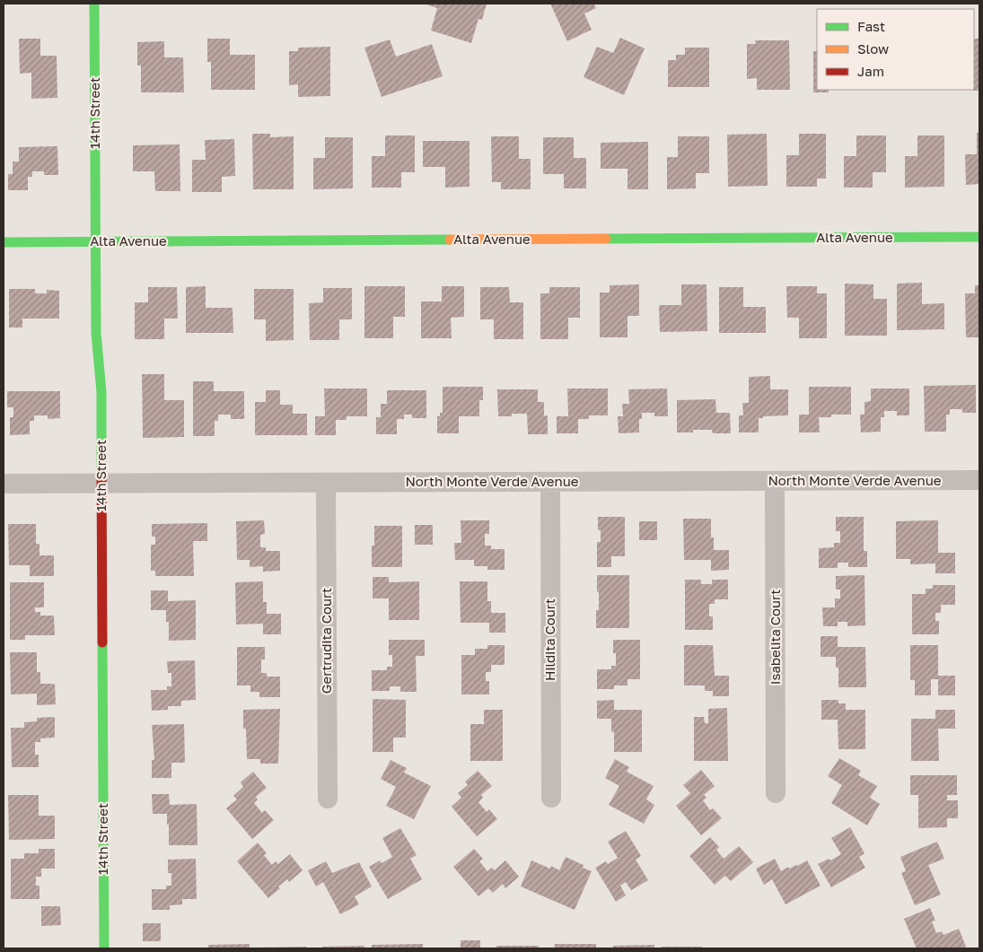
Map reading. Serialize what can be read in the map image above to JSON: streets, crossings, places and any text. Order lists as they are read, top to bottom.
{
  "streets": {
    "street": [
      "14th Street",
      "Alta Avenue",
      "North Monte Verde Avenue",
      "Isabelita Court",
      "Hildita Court",
      "Gertrudita Court"
    ]
  },
  "crossings": [
    ["14th Street", "Alta Avenue"],
    ["14th Street", "North Monte Verde Avenue"],
    ["North Monte Verde Avenue", "Isabelita Court"],
    ["North Monte Verde Avenue", "Hildita Court"],
    ["North Monte Verde Avenue", "Gertrudita Court"]
  ],
  "legend": ["Fast", "Slow", "Jam"]
}
